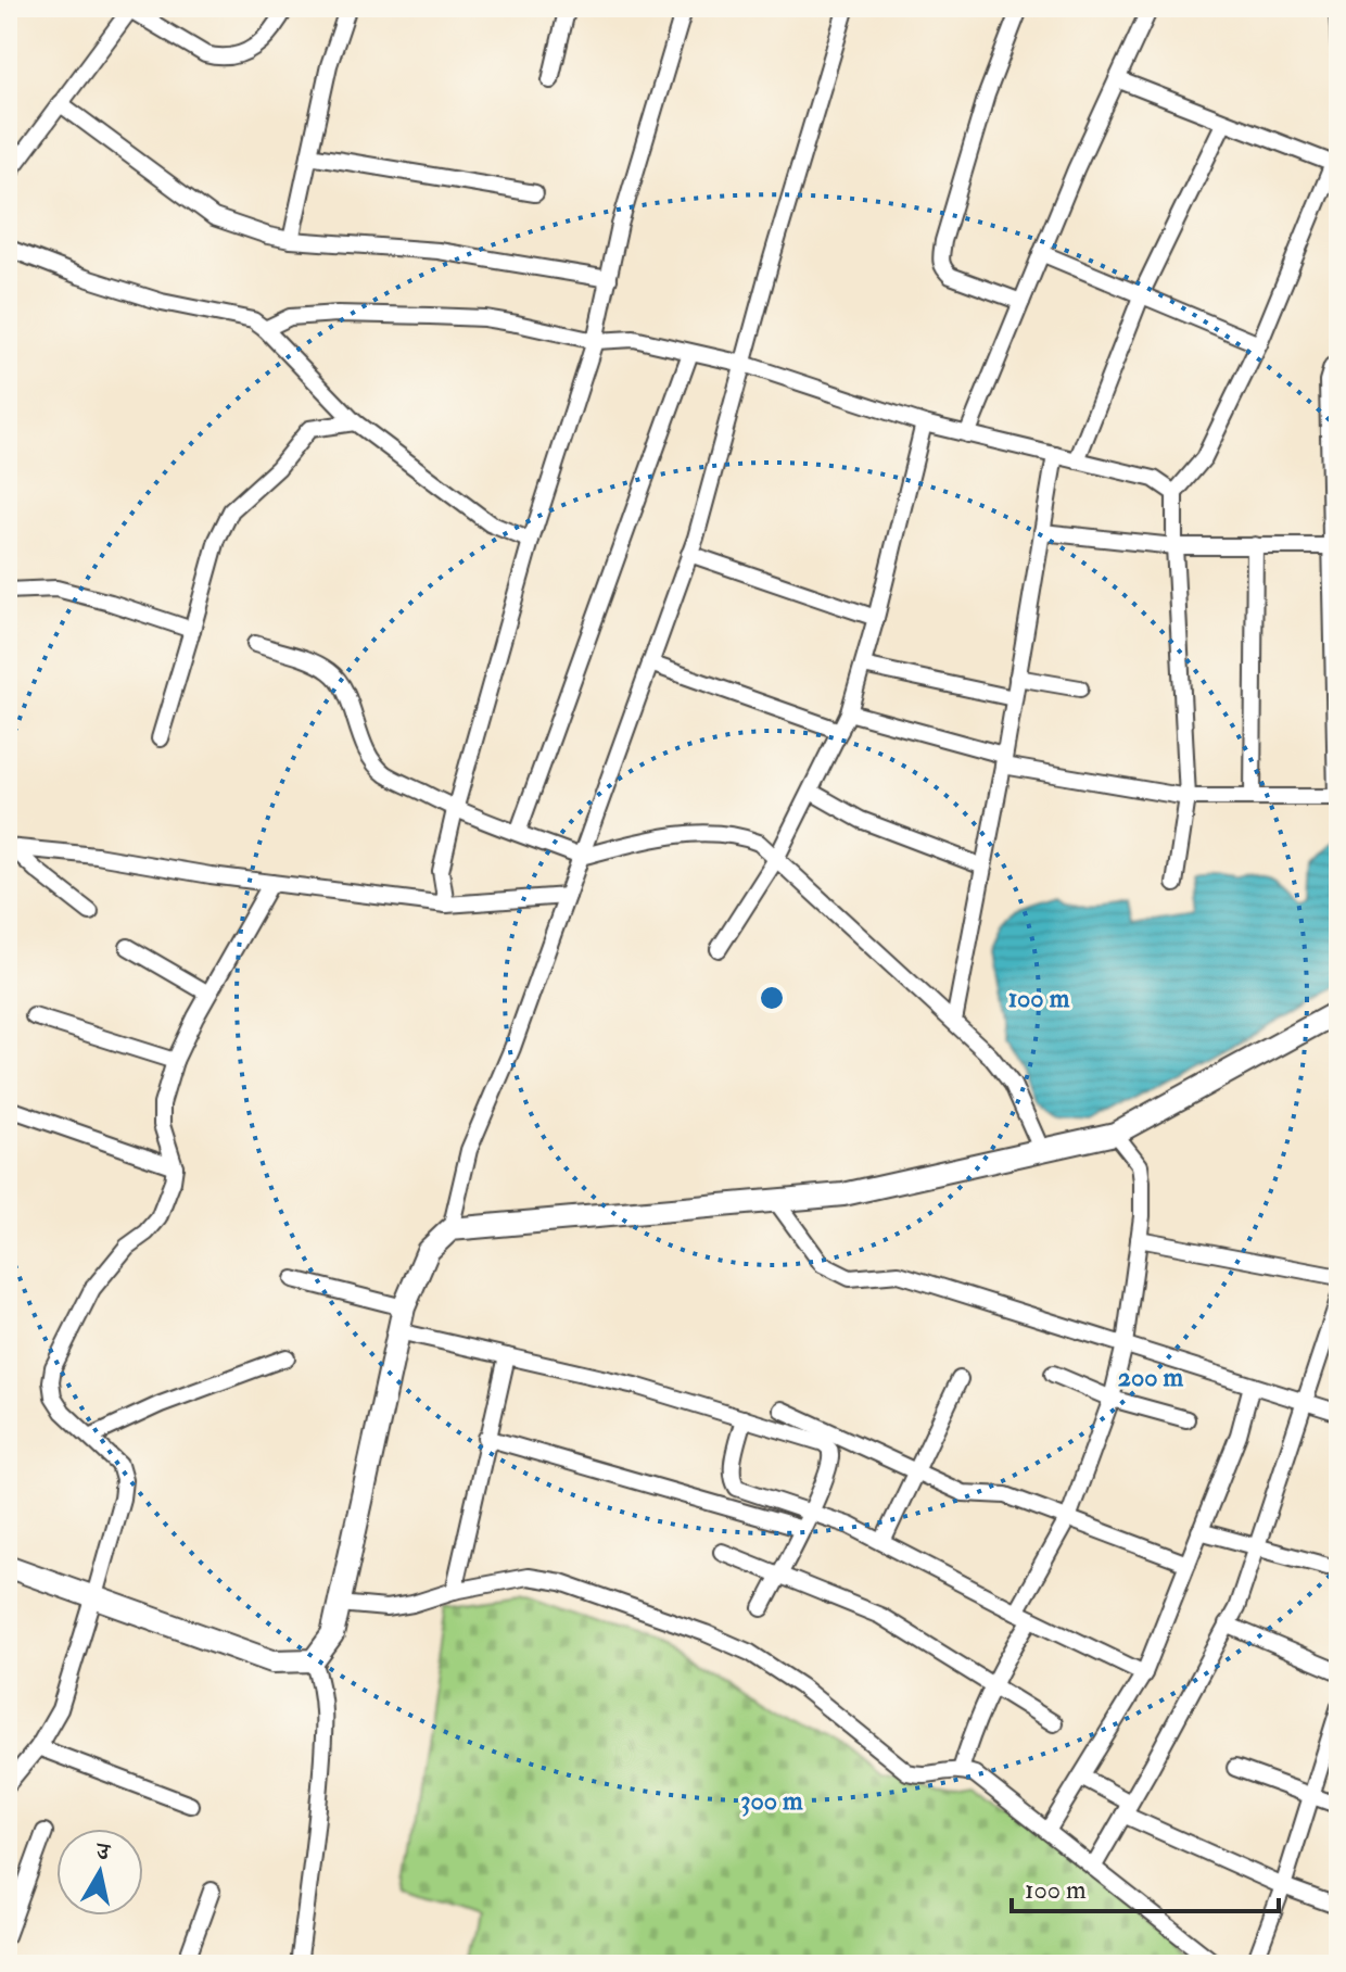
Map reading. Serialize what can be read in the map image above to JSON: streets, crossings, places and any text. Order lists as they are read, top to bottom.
{
  "scale_bar": "100 m",
  "north": "top",
  "rings": ["100 m", "200 m", "300 m"]
}
